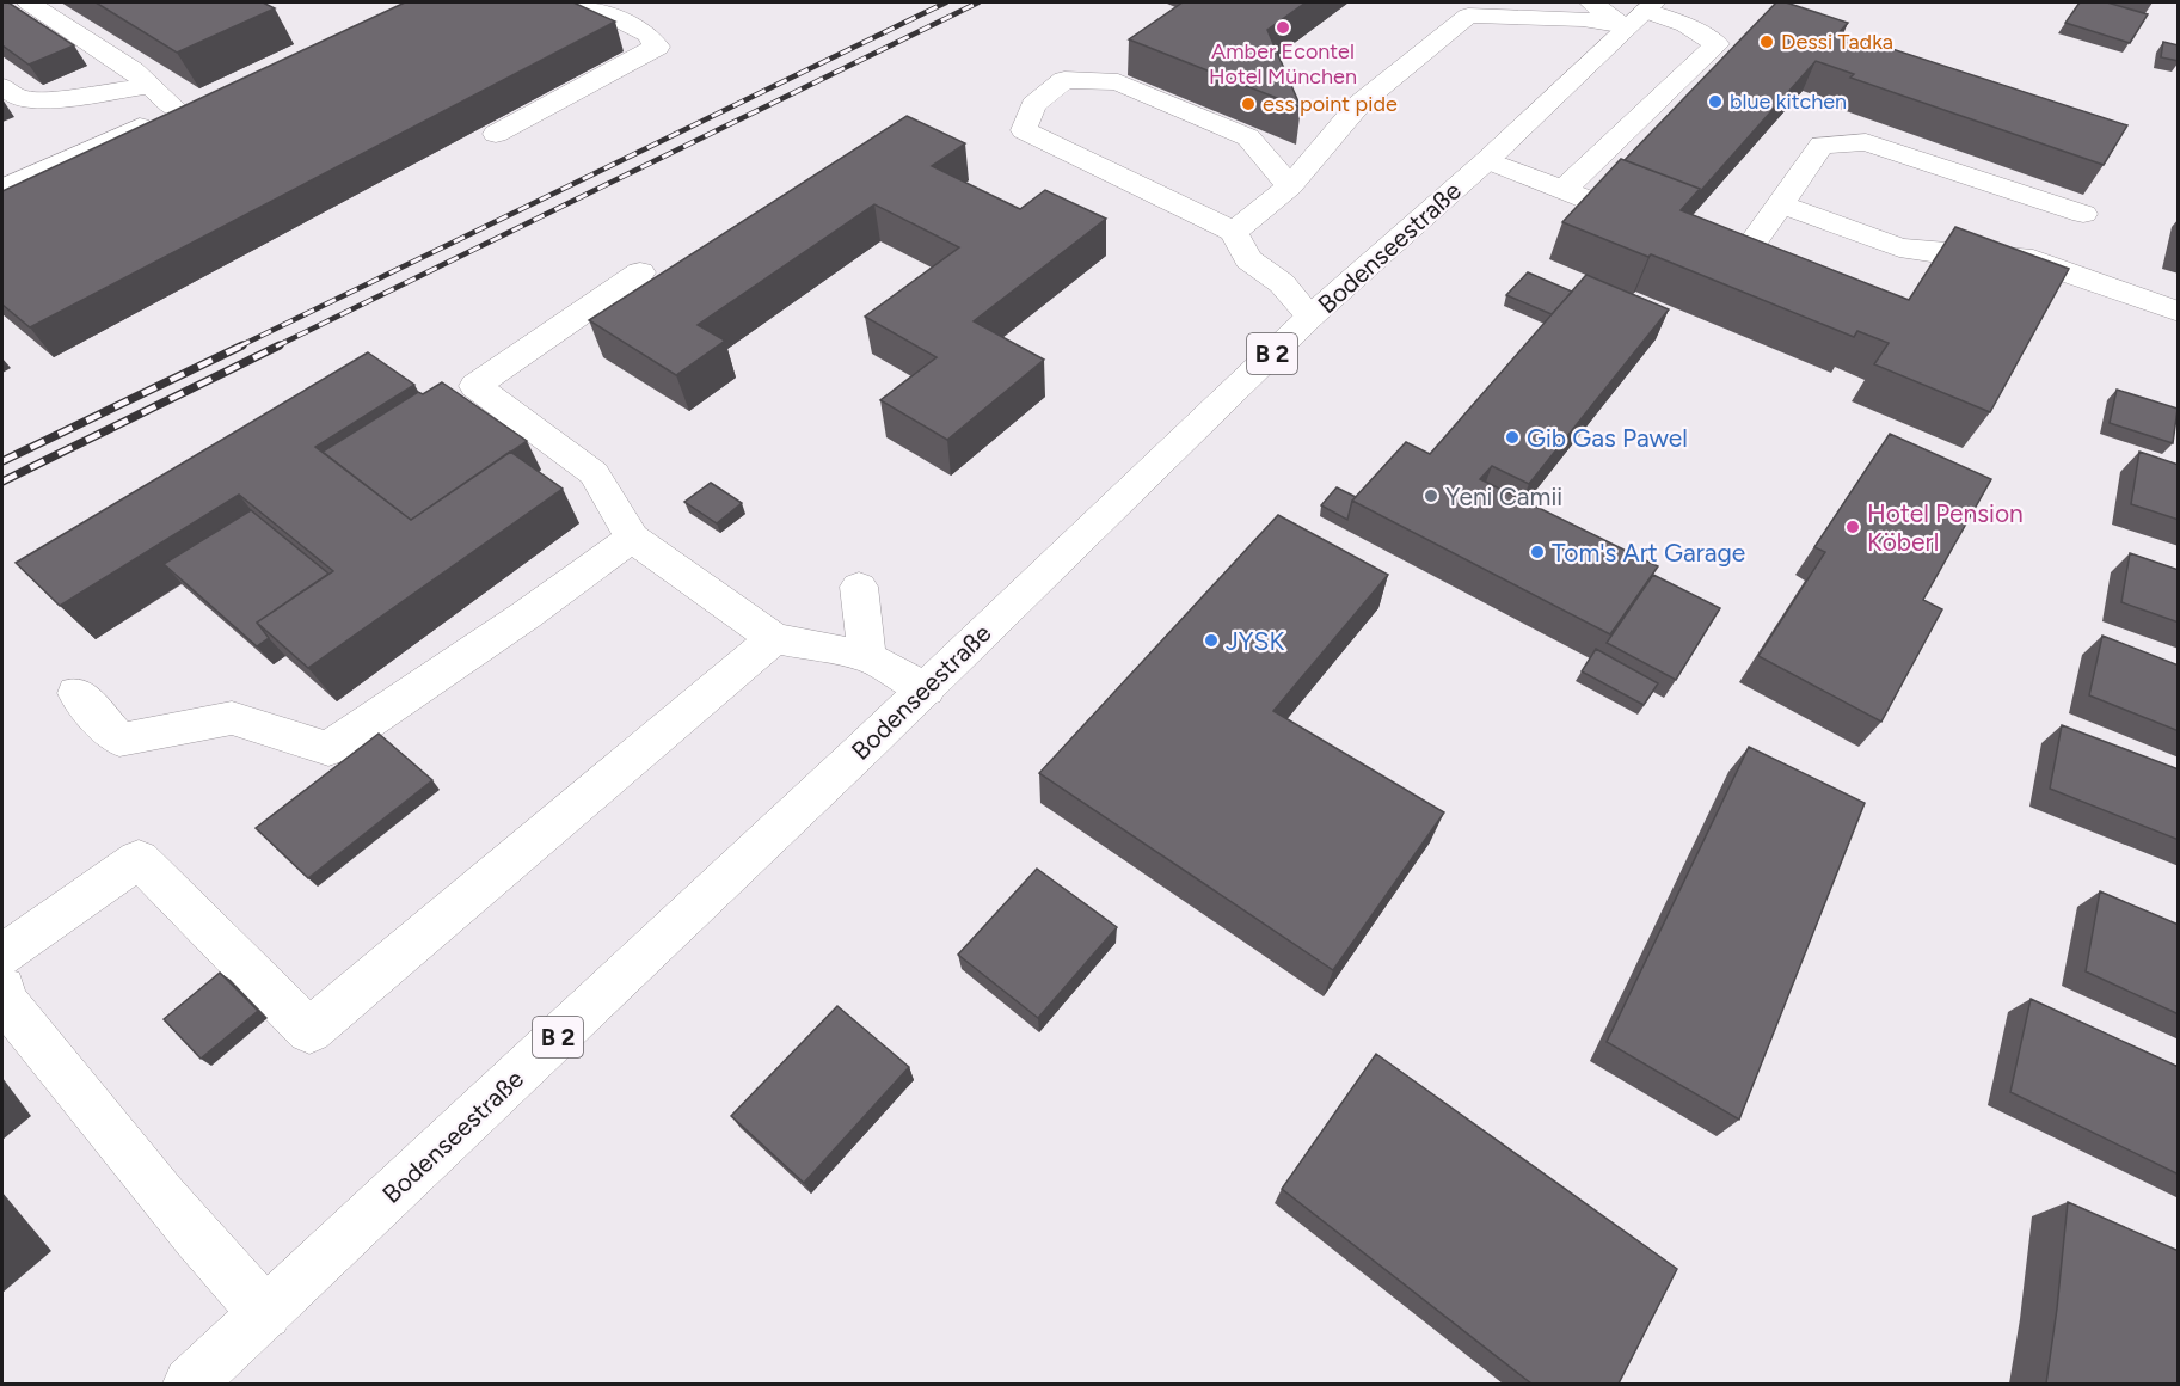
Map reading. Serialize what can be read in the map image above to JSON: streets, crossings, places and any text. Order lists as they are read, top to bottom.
{
  "streets": {
    "main road": ["Bodenseestraße", "B 2"]
  },
  "places": [
    "Amber Econtel Hotel München",
    "Dessi Tadka",
    "blue kitchen",
    "ess point pide",
    "Gib Gas Pawel",
    "Yeni Camii",
    "Hotel Pension Köberl",
    "Tom's Art Garage",
    "JYSK"
  ]
}
